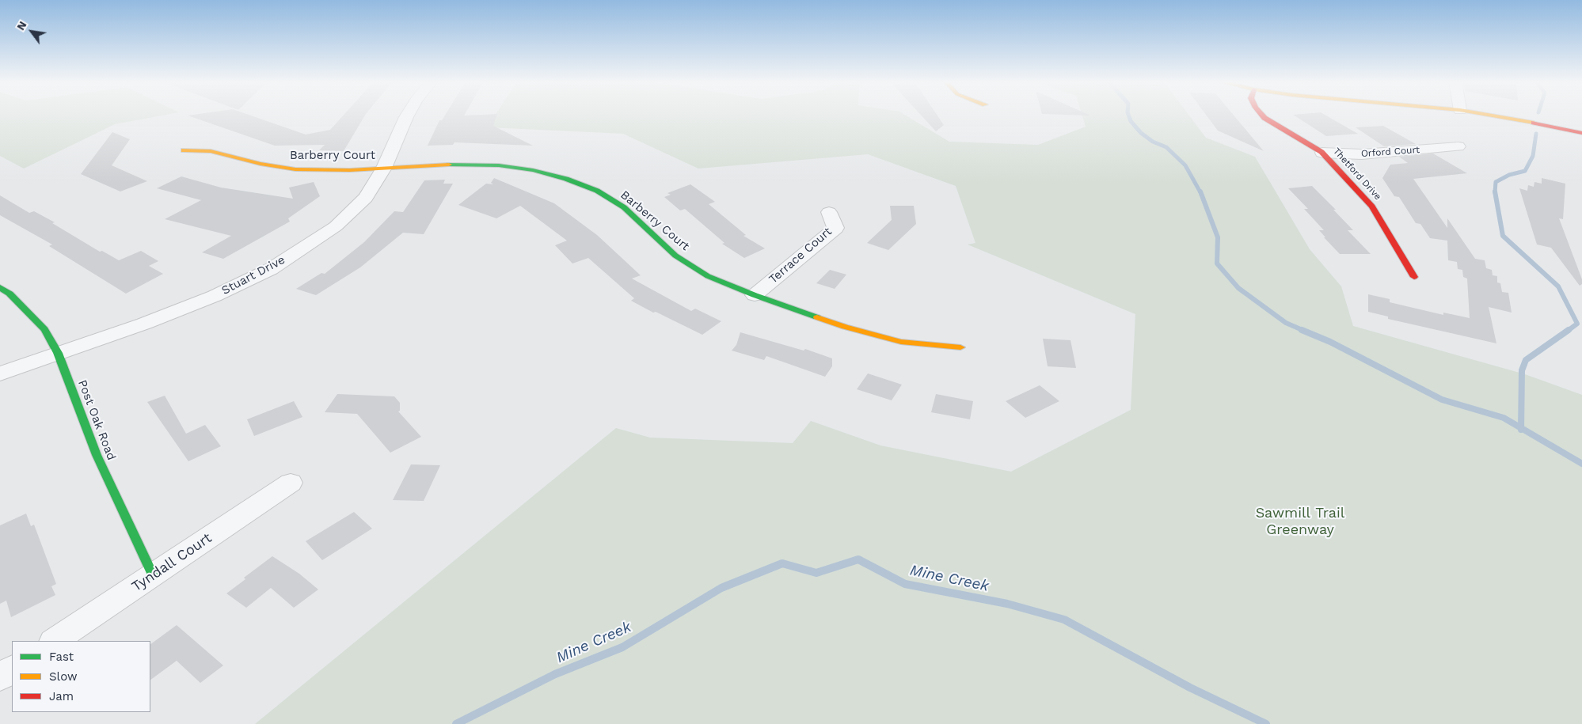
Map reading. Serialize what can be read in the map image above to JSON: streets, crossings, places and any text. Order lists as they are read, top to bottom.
{
  "streets": {
    "street": [
      "Orford Court",
      "Barberry Court",
      "Thetford Drive",
      "Terrace Court",
      "Stuart Drive",
      "Post Oak Road",
      "Tyndall Court"
    ]
  },
  "crossings": [
    ["Orford Court", "Thetford Drive"],
    ["Barberry Court", "Terrace Court"],
    ["Barberry Court", "Stuart Drive"],
    ["Stuart Drive", "Post Oak Road"],
    ["Post Oak Road", "Tyndall Court"]
  ],
  "water": ["Mine Creek"],
  "parks": ["Sawmill Trail Greenway"],
  "legend": ["Fast", "Slow", "Jam"],
  "north": "top left"
}
